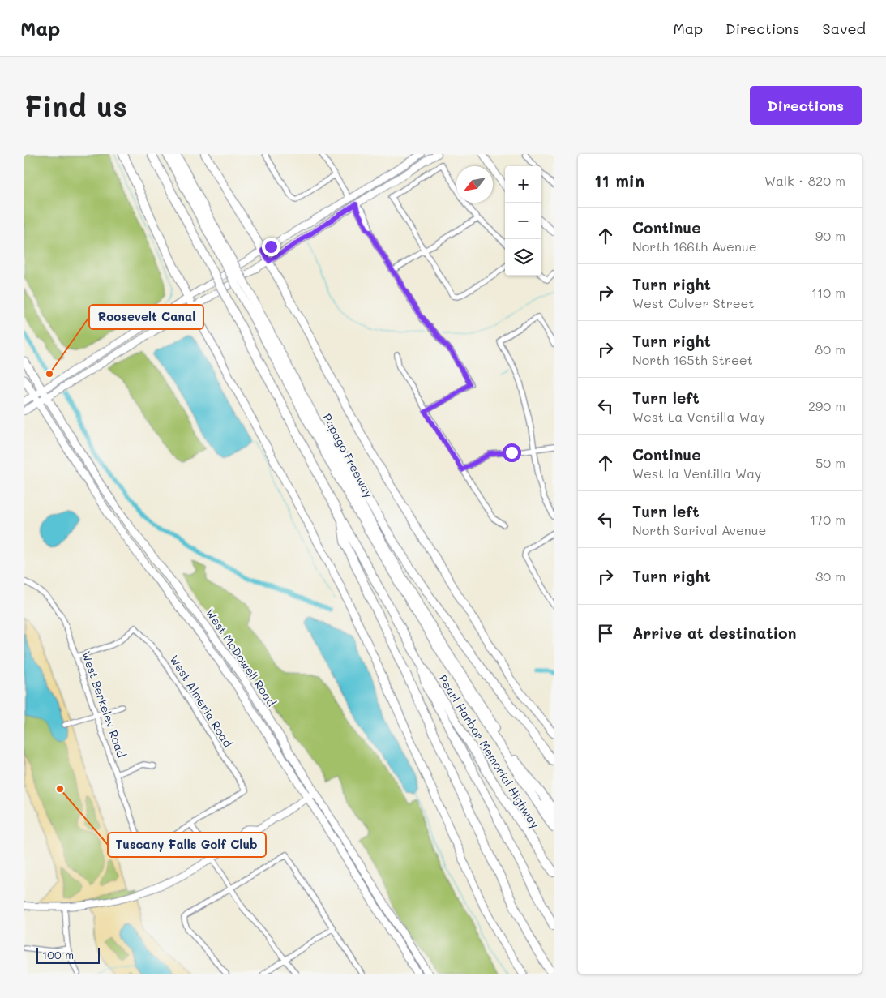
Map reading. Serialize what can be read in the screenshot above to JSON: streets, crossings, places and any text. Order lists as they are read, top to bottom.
{
  "streets": {
    "highway": ["Papago Freeway", "Pearl Harbor Memorial Highway"],
    "main road": ["West McDowell Road"],
    "street": ["West Almeria Road", "West Berkeley Road"]
  },
  "crossings": [
    ["Papago Freeway", "Pearl Harbor Memorial Highway"],
    ["West Almeria Road", "West Berkeley Road"]
  ],
  "places": ["Roosevelt Canal", "Tuscany Falls Golf Club"],
  "scale_bar": "100 m",
  "north": "bottom left",
  "page": {
    "header": "Map",
    "nav": ["Map", "Directions", "Saved"],
    "buttons": "Directions",
    "title": "Find us",
    "heading": ["11 min", "Walk · 820 m"],
    "map_buttons": ["+", "−"],
    "list": [
      ["Continue", "North 166th Avenue", "90 m"],
      ["Turn right", "West Culver Street", "110 m"],
      ["Turn right", "North 165th Street", "80 m"],
      ["Turn left", "West La Ventilla Way", "290 m"],
      ["Continue", "West la Ventilla Way", "50 m"],
      ["Turn left", "North Sarival Avenue", "170 m"],
      ["Turn right", "30 m"],
      "Arrive at destination"
    ],
    "scale": "100 m"
  }
}
